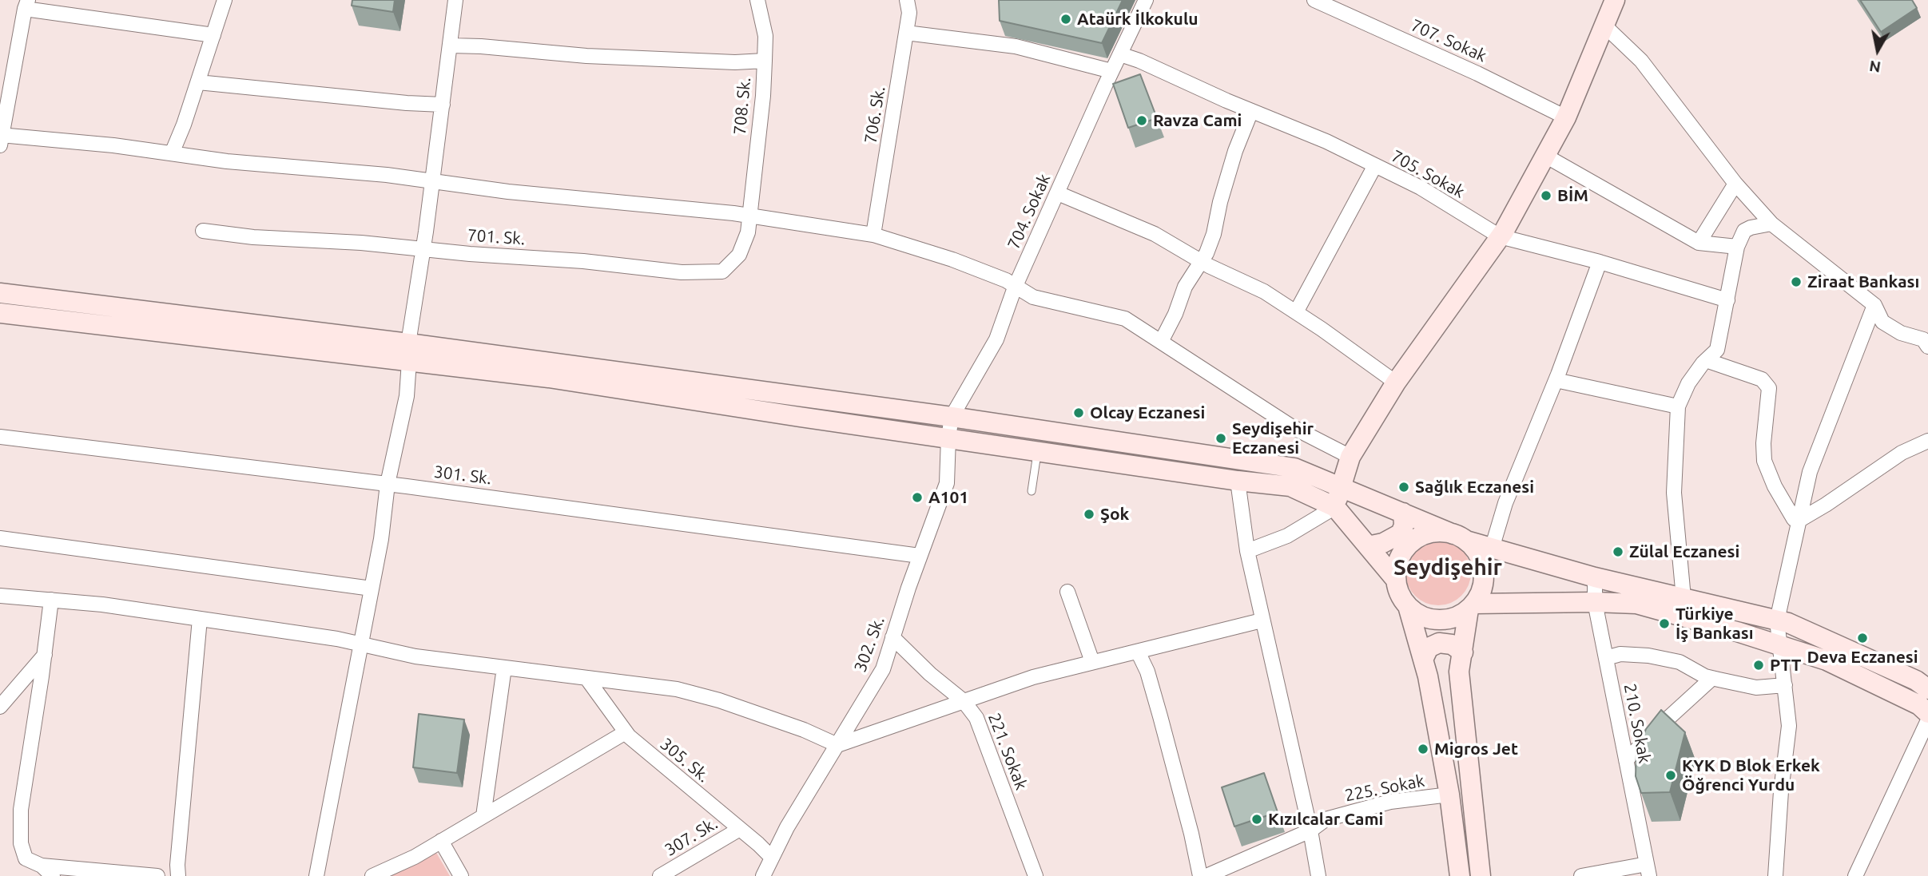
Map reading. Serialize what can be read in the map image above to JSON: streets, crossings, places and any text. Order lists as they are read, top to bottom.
{
  "streets": {
    "street": [
      "707. Sokak",
      "708. Sk.",
      "706. Sk.",
      "705. Sokak",
      "704. Sokak",
      "701. Sk.",
      "301. Sk.",
      "302. Sk.",
      "210. Sokak",
      "221. Sokak",
      "305. Sk.",
      "225. Sokak",
      "307. Sk."
    ]
  },
  "crossings": [
    ["708. Sk.", "701. Sk."],
    ["705. Sokak", "704. Sokak"],
    ["704. Sokak", "302. Sk."],
    ["301. Sk.", "302. Sk."],
    ["302. Sk.", "221. Sokak"],
    ["302. Sk.", "305. Sk."],
    ["305. Sk.", "307. Sk."]
  ],
  "districts": ["Seydişehir"],
  "places": [
    "Ataürk İlkokulu",
    "Ravza Cami",
    "BİM",
    "Ziraat Bankası",
    "Olcay Eczanesi",
    "Seydişehir Eczanesi",
    "Sağlık Eczanesi",
    "A101",
    "Şok",
    "Zülal Eczanesi",
    "Türkiye İş Bankası",
    "Deva Eczanesi",
    "PTT",
    "Migros Jet",
    "KYK D Blok Erkek Öğrenci Yurdu",
    "Kızılcalar Cami"
  ],
  "north": "bottom"
}
